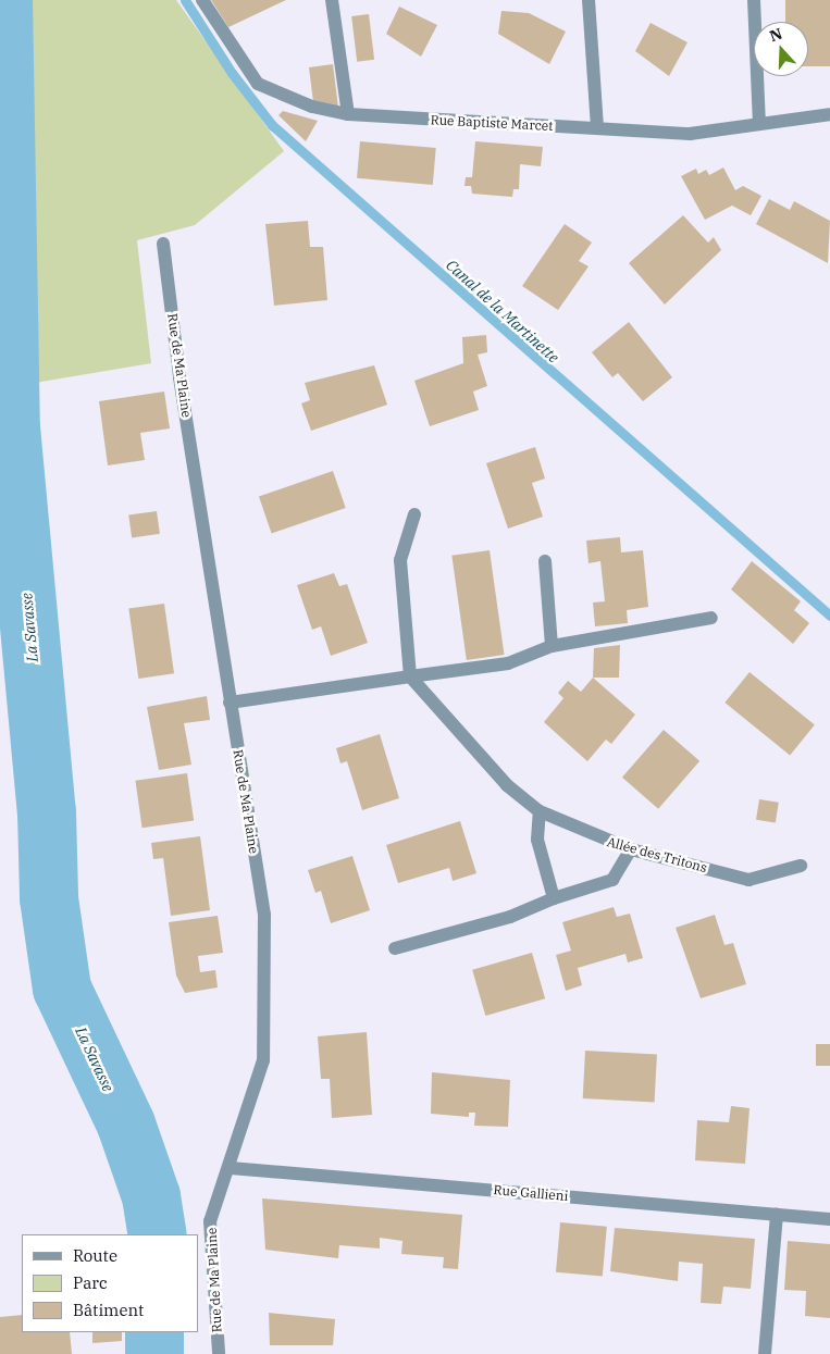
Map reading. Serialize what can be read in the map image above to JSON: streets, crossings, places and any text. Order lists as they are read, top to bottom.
{
  "streets": {
    "street": [
      "Rue Baptiste Marcet",
      "Rue de Ma Plaine",
      "Allée des Tritons",
      "Rue Gallieni"
    ]
  },
  "crossings": [
    ["Rue de Ma Plaine", "Rue Gallieni"]
  ],
  "water": ["Canal de la Martinette", "La Savasse"],
  "legend": ["Route", "Parc", "Bâtiment"],
  "north": "top"
}
